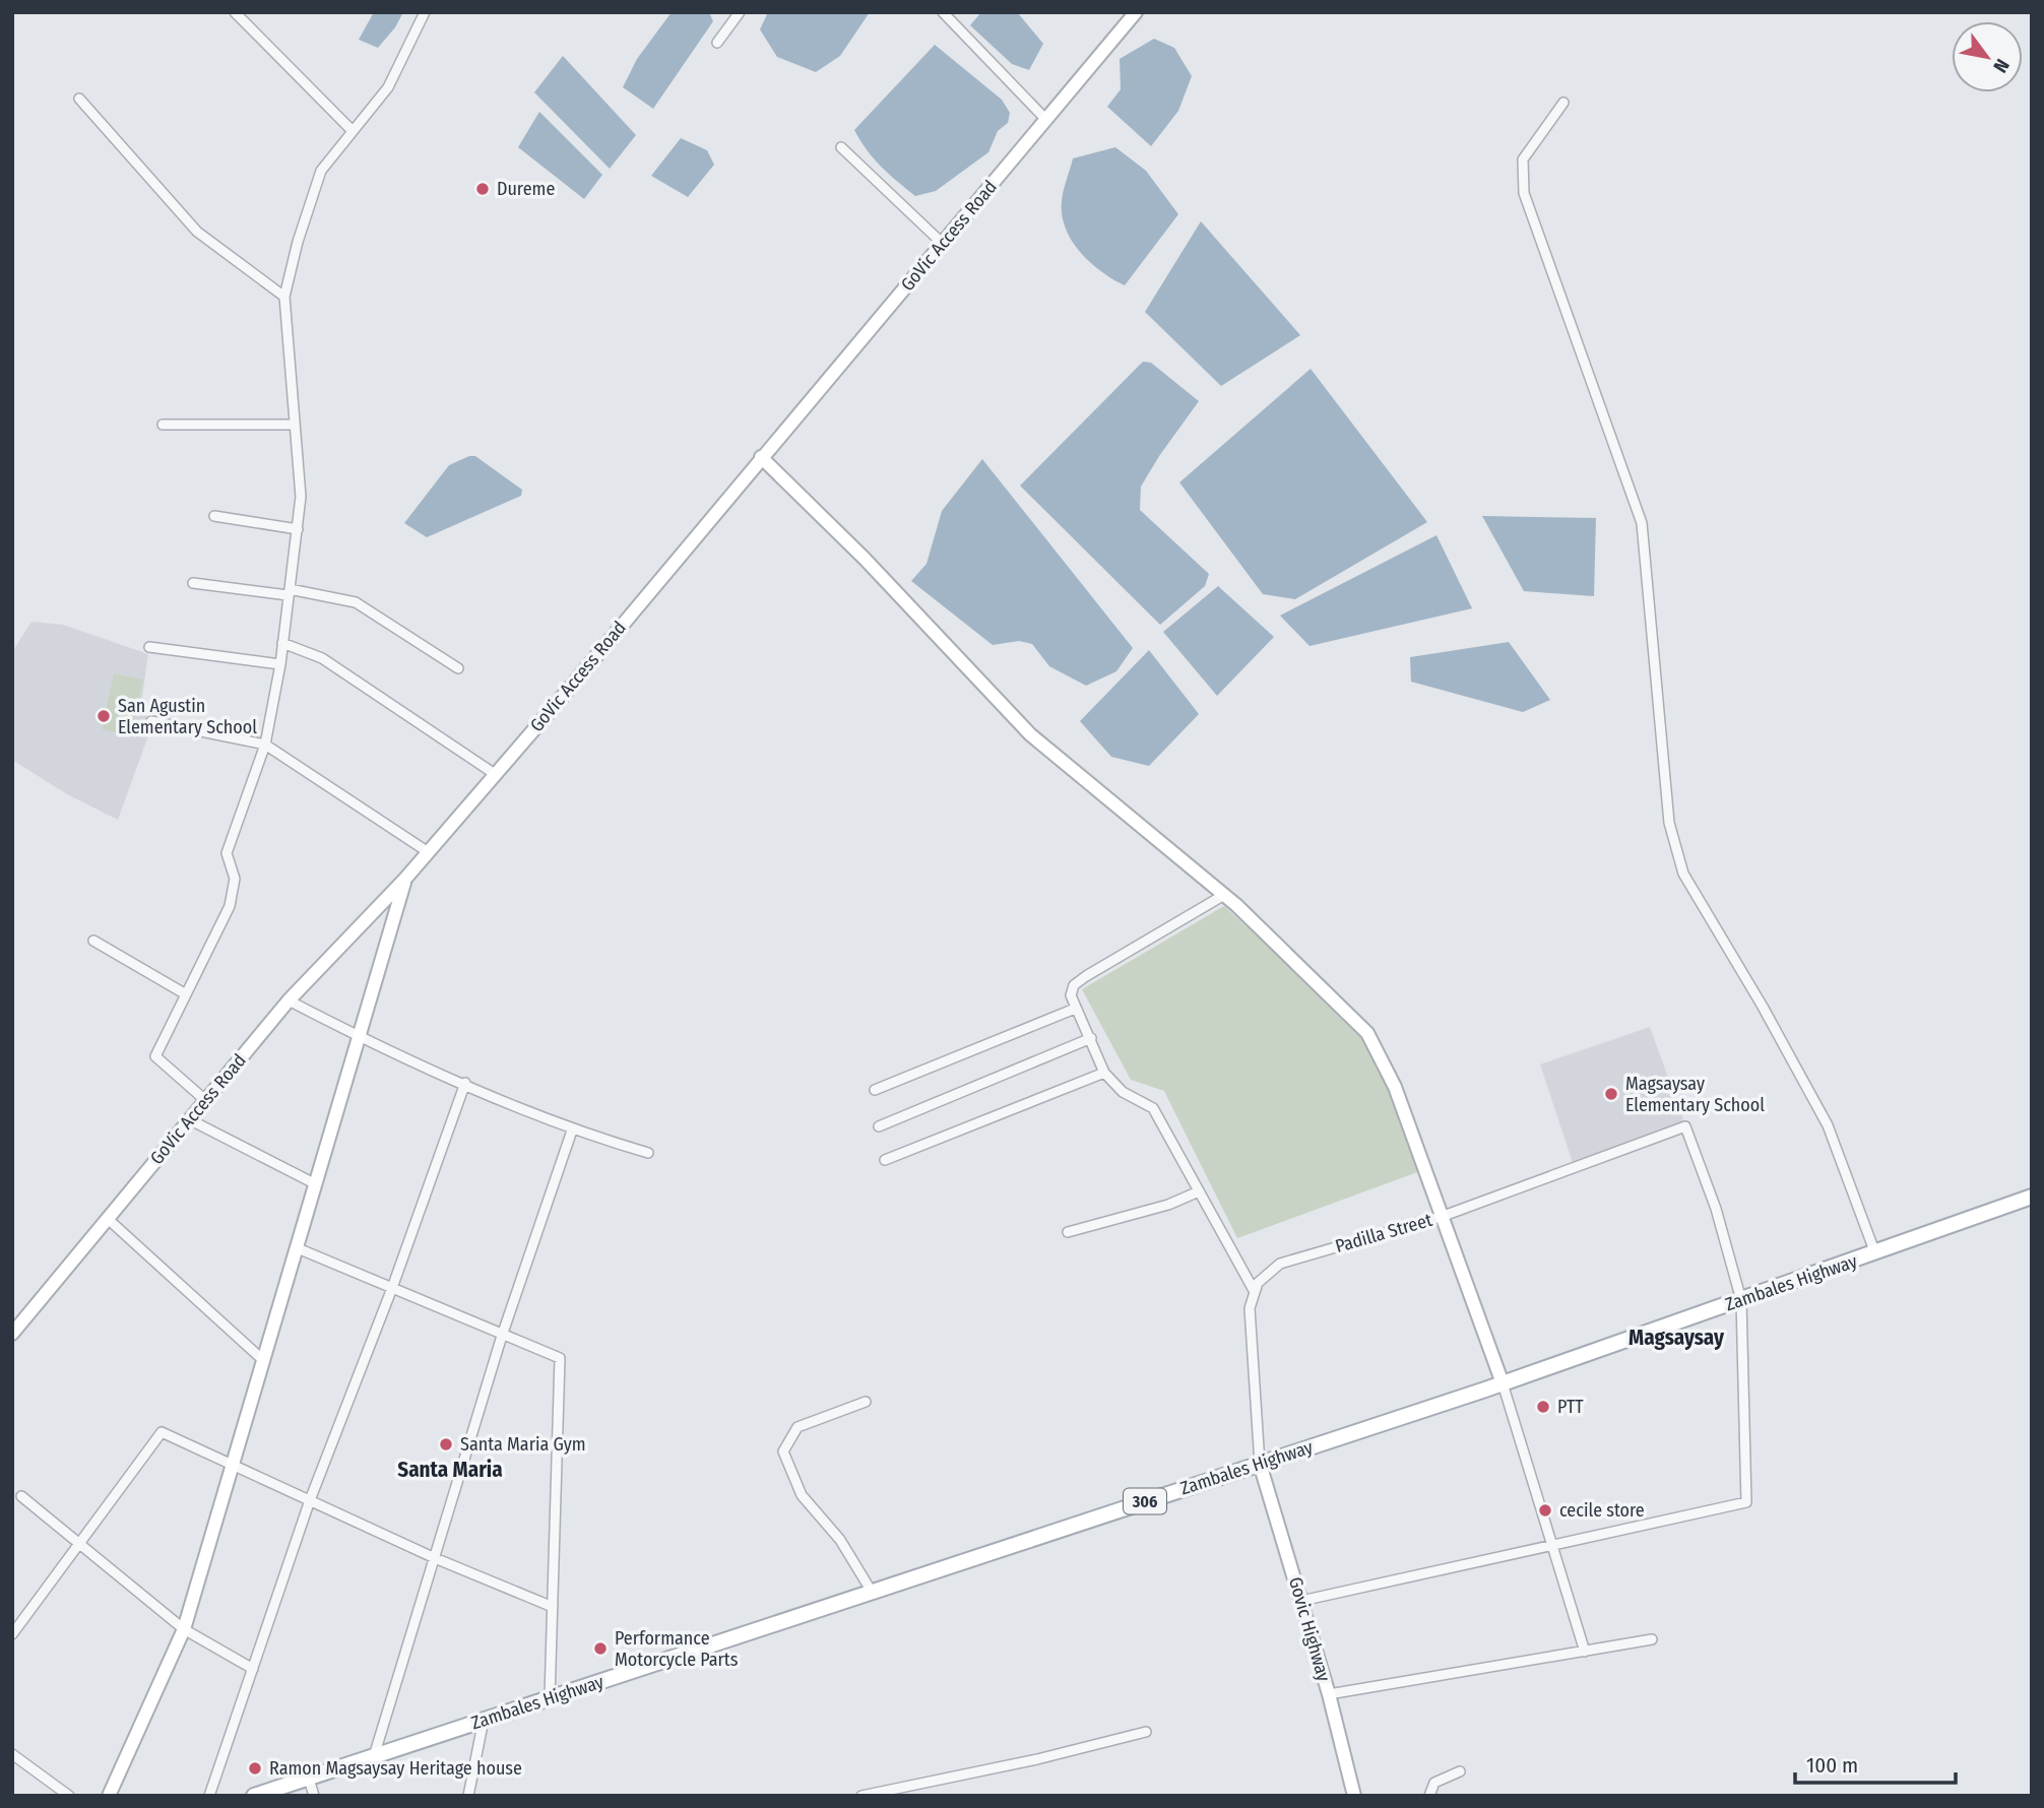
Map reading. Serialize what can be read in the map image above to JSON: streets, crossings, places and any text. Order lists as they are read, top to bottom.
{
  "streets": {
    "main road": ["Zambales Highway", "306"],
    "street": ["GoVic Access Road", "Padilla Street", "Govic Highway"]
  },
  "crossings": [
    ["Padilla Street", "Zambales Highway"],
    ["Zambales Highway", "Govic Highway"]
  ],
  "districts": ["Magsaysay", "Santa Maria"],
  "places": [
    "Dureme",
    "San Agustin Elementary School",
    "Magsaysay Elementary School",
    "PTT",
    "Santa Maria Gym",
    "cecile store",
    "Performance Motorcycle Parts",
    "Ramon Magsaysay Heritage house"
  ],
  "scale_bar": "100 m",
  "north": "bottom right"
}
